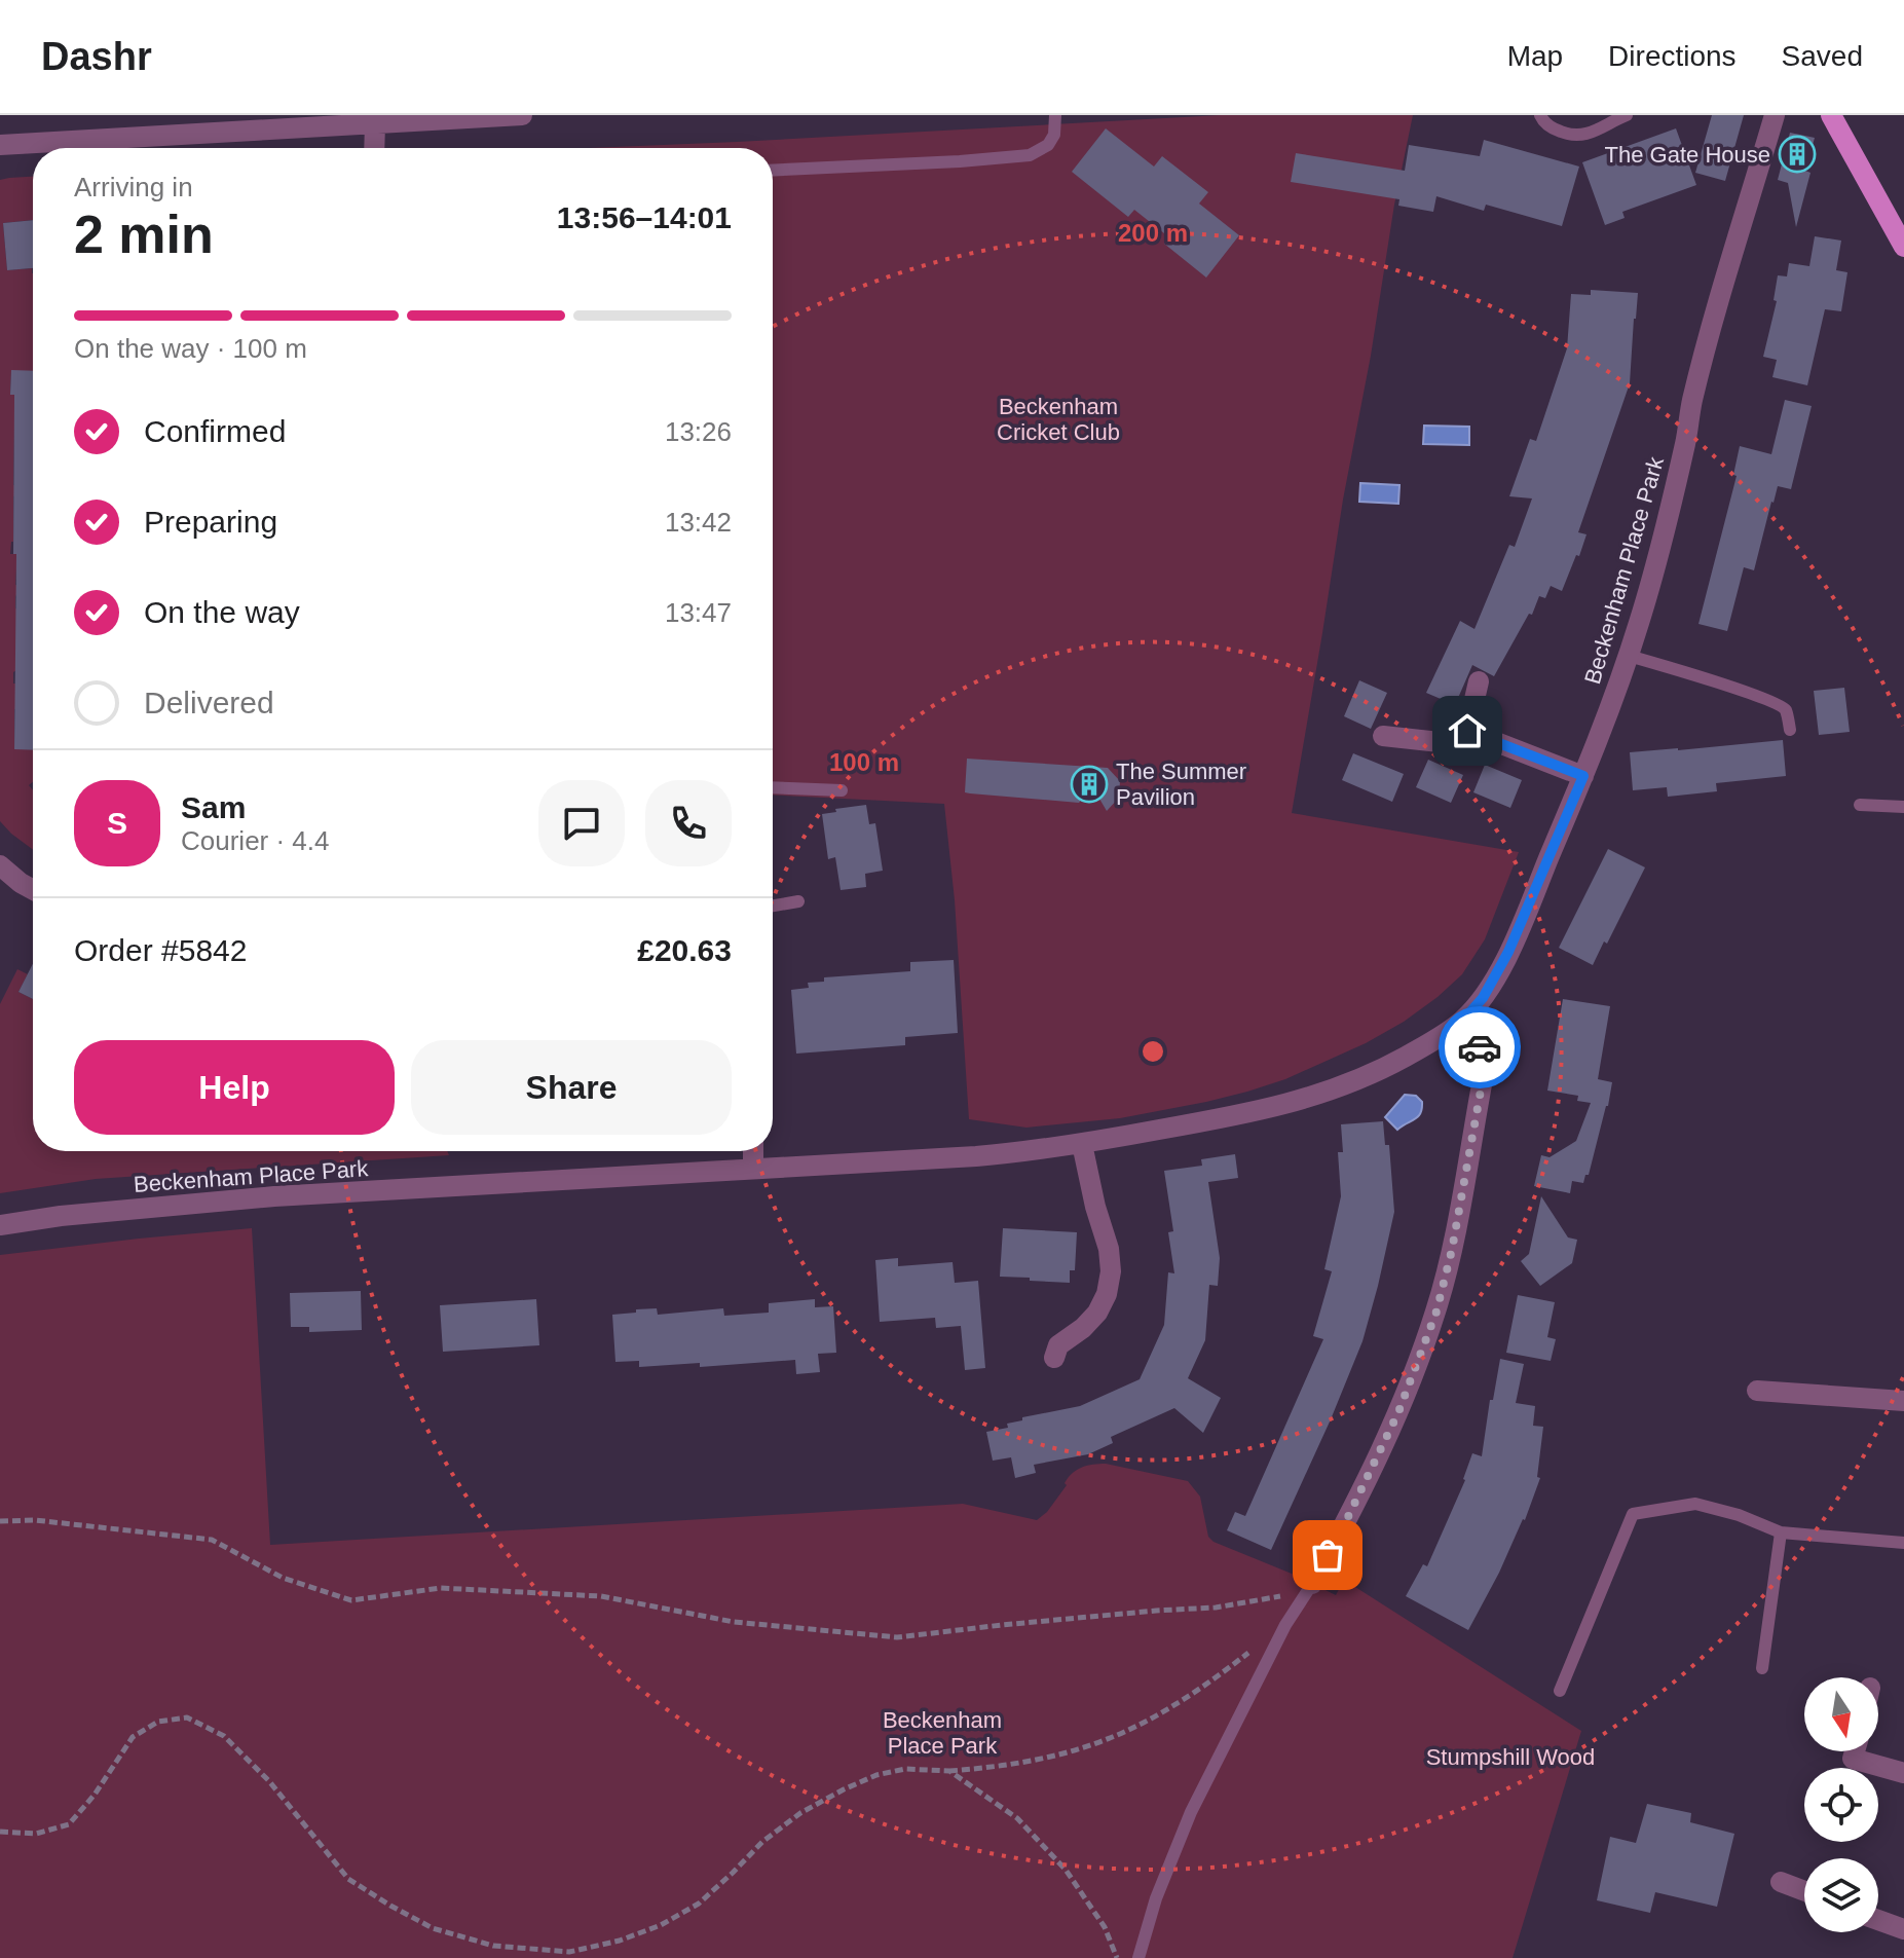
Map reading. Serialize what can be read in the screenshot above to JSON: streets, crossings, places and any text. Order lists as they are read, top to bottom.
{
  "streets": {
    "street": ["Beckenham Place Park"]
  },
  "parks": ["Beckenham Cricket Club", "Beckenham Place Park", "Stumpshill Wood"],
  "places": {
    "building": ["The Gate House", "The Summer Pavilion"]
  },
  "north": "bottom",
  "page": {
    "header": "Dashr",
    "nav": ["Map", "Directions", "Saved"],
    "heading": ["2 min", "Arriving in", "13:56–14:01"],
    "panel": [
      "Sam",
      "Courier · 4.4",
      "Order #5842",
      "£20.63"
    ],
    "bar": "On the way · 100 m",
    "list": [
      ["Confirmed", "13:26"],
      ["Preparing", "13:42"],
      ["On the way", "13:47"],
      "Delivered"
    ],
    "round": "S",
    "buttons": ["Help", "Share"]
  },
  "rings": ["200 m", "100 m"]
}
